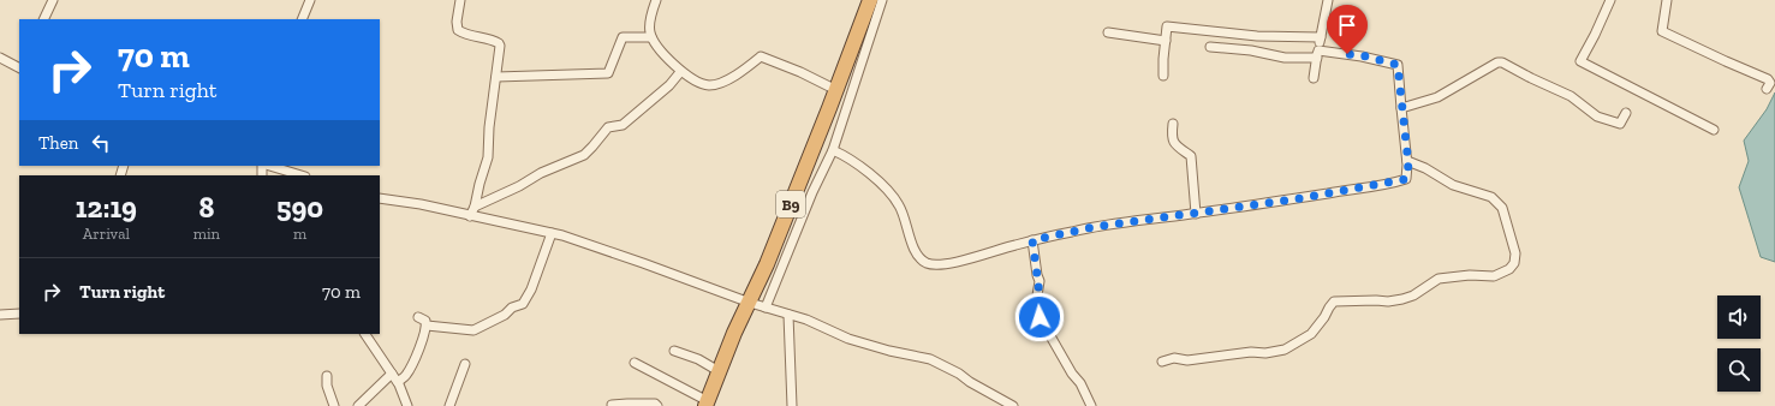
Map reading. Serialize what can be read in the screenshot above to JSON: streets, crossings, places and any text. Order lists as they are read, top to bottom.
{
  "streets": {
    "highway": ["B9"]
  },
  "page": {
    "turn": ["70 m", "Turn right"],
    "then": "Then",
    "eta": [
      "12:19",
      "Arrival",
      "8",
      "min",
      "590",
      "m"
    ],
    "list": [
      {
        "name": "Turn right",
        "value": "70 m"
      }
    ]
  }
}
